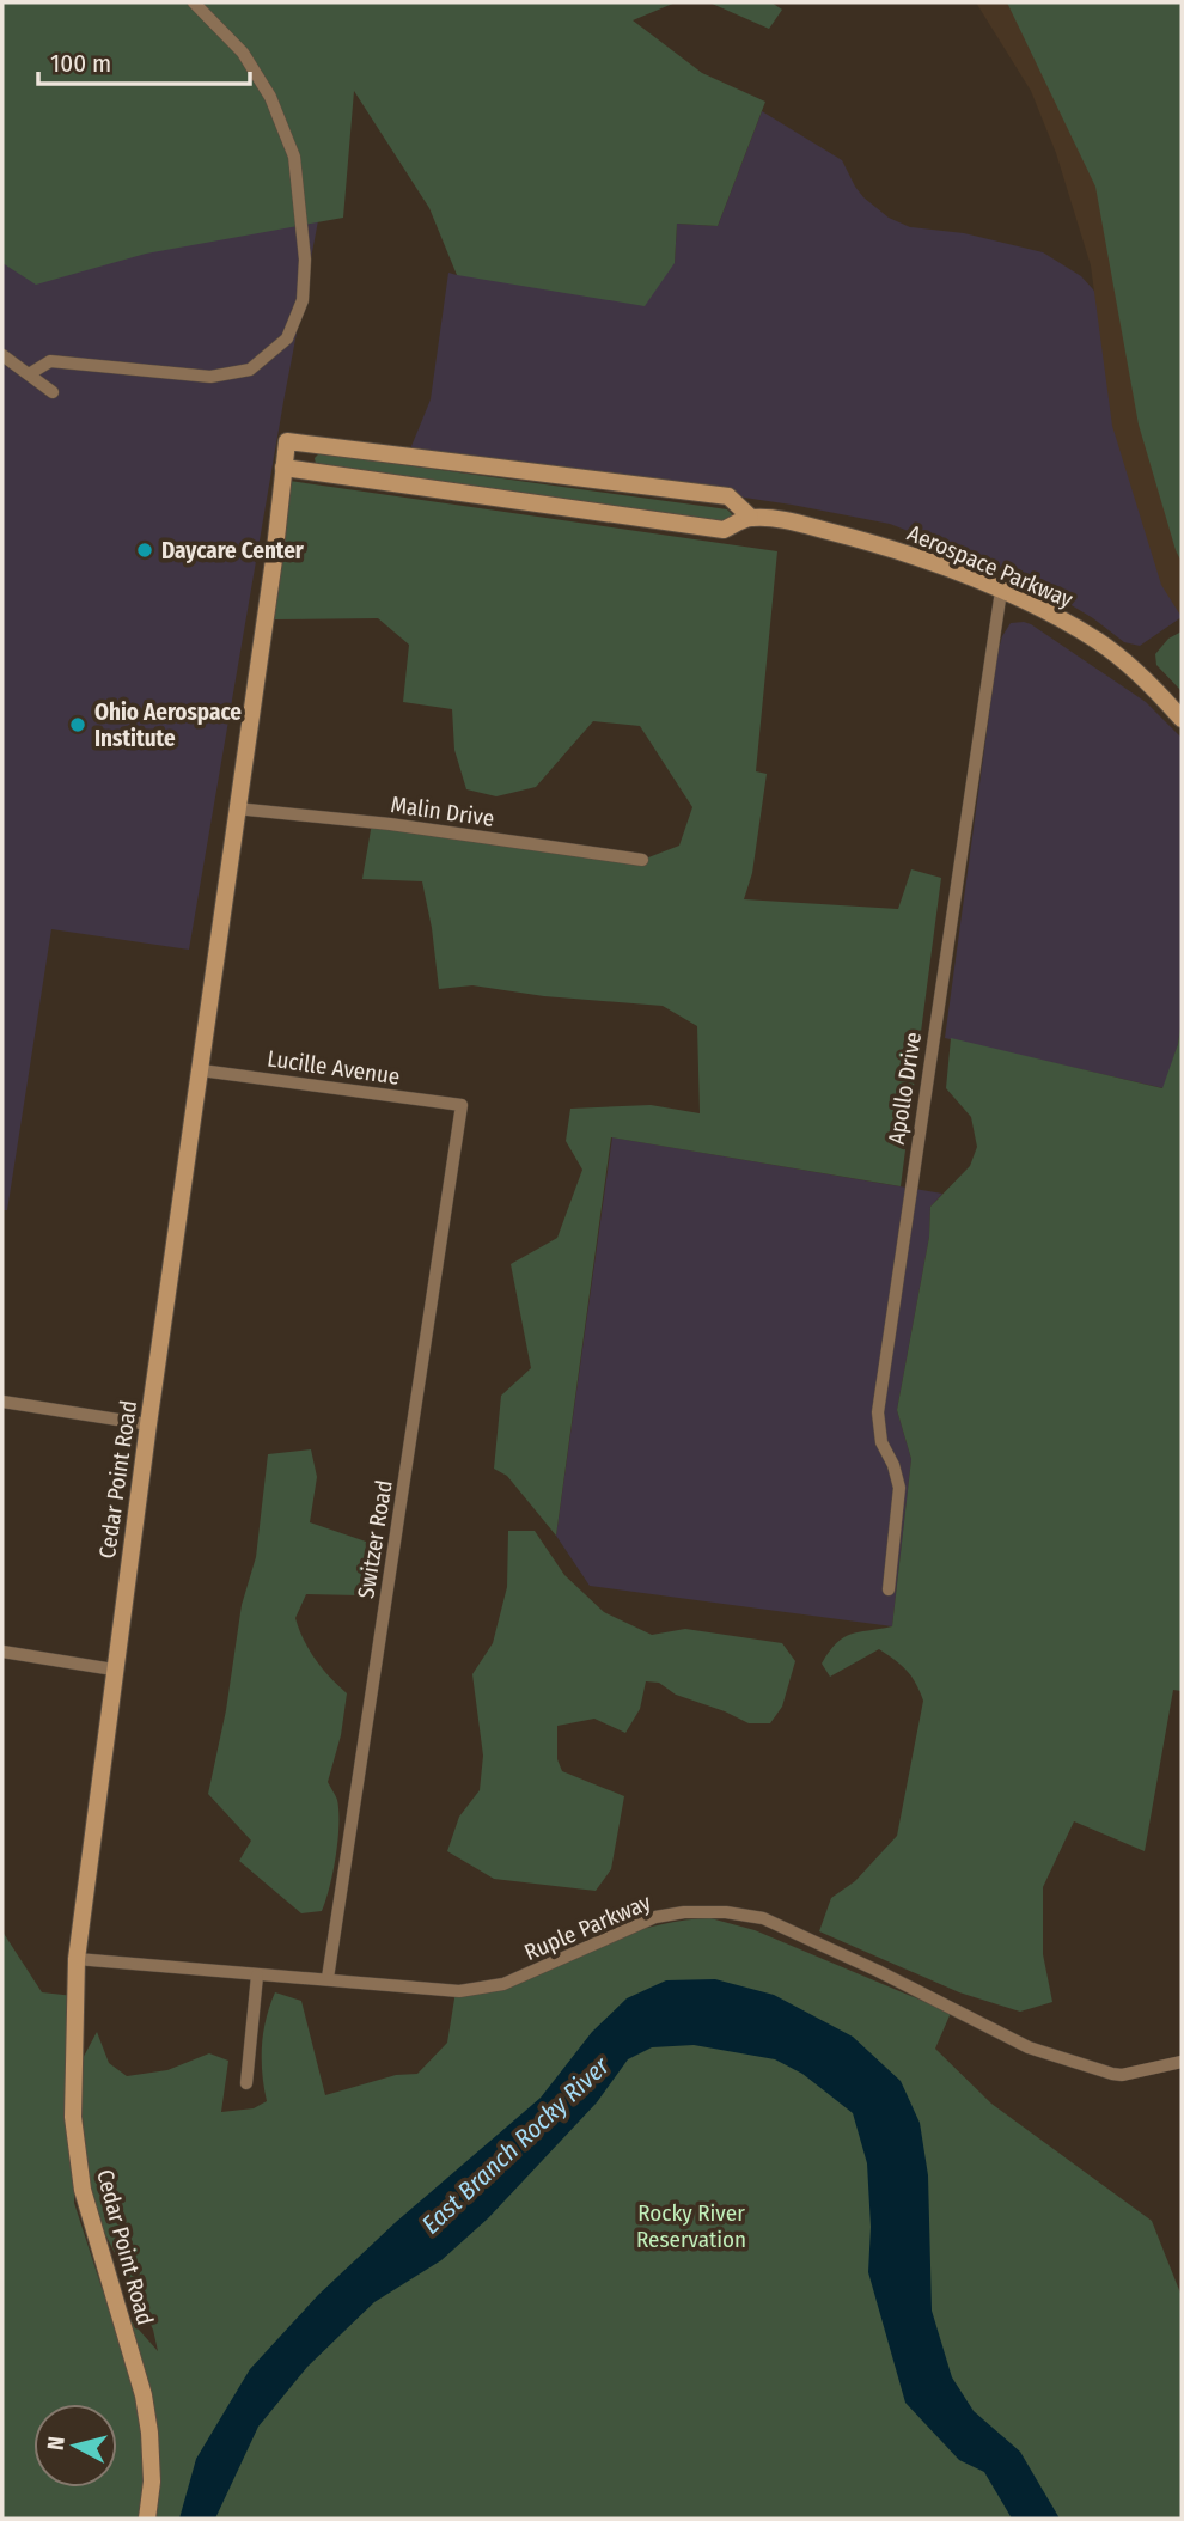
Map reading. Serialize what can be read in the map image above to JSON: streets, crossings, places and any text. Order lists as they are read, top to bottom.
{
  "streets": {
    "street": [
      "Aerospace Parkway",
      "Malin Drive",
      "Lucille Avenue",
      "Apollo Drive",
      "Cedar Point Road",
      "Switzer Road",
      "Ruple Parkway"
    ]
  },
  "crossings": [
    ["Aerospace Parkway", "Apollo Drive"],
    ["Aerospace Parkway", "Cedar Point Road"],
    ["Malin Drive", "Cedar Point Road"],
    ["Lucille Avenue", "Cedar Point Road"],
    ["Lucille Avenue", "Switzer Road"],
    ["Cedar Point Road", "Ruple Parkway"],
    ["Switzer Road", "Ruple Parkway"]
  ],
  "water": ["East Branch Rocky River"],
  "parks": ["Rocky River Reservation"],
  "places": ["Daycare Center", "Ohio Aerospace Institute"],
  "scale_bar": "100 m",
  "north": "left"
}
